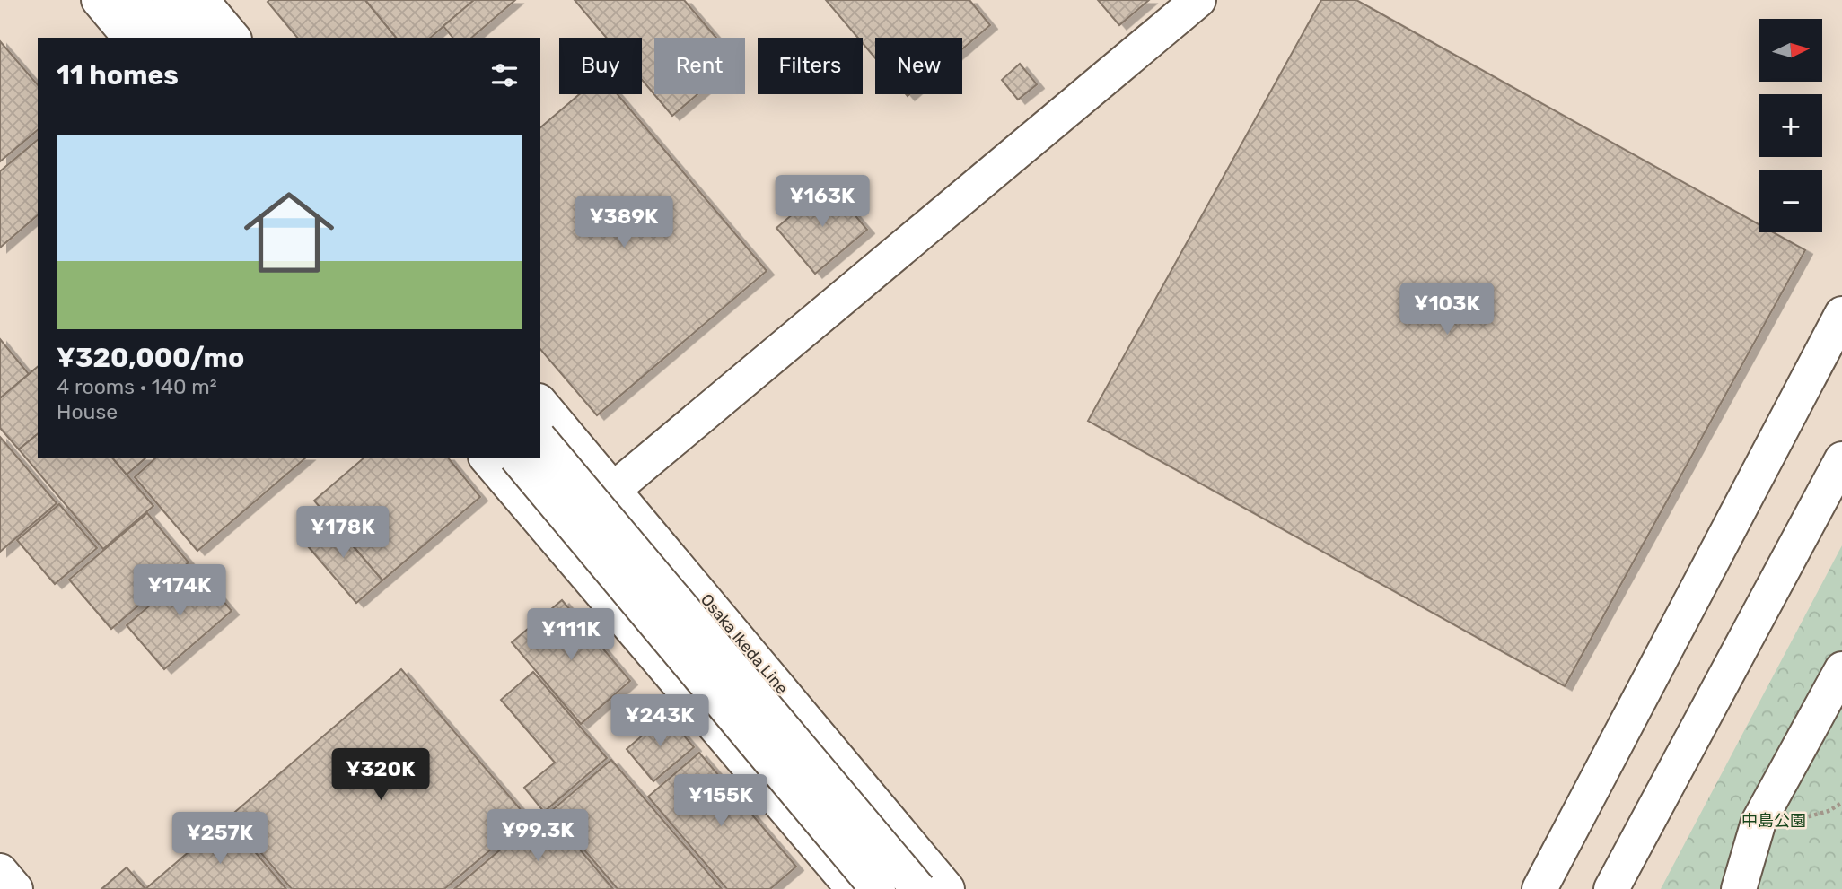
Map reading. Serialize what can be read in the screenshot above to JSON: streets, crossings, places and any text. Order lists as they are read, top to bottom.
{
  "streets": {
    "main road": ["Osaka Ikeda Line"]
  },
  "parks": ["中島公園"],
  "north": "right",
  "page": {
    "map_buttons": ["+", "−"],
    "chip": [
      "Buy",
      "Rent",
      "Filters",
      "New"
    ],
    "heading": "11 homes",
    "list": [
      {
        "name": "¥320,000/mo",
        "note": "4 rooms · 140 m² · House"
      }
    ],
    "price": [
      "¥163K",
      "¥389K",
      "¥103K",
      "¥178K",
      "¥174K",
      "¥111K",
      "¥243K",
      "¥320K",
      "¥155K",
      "¥99.3K",
      "¥257K"
    ]
  }
}
